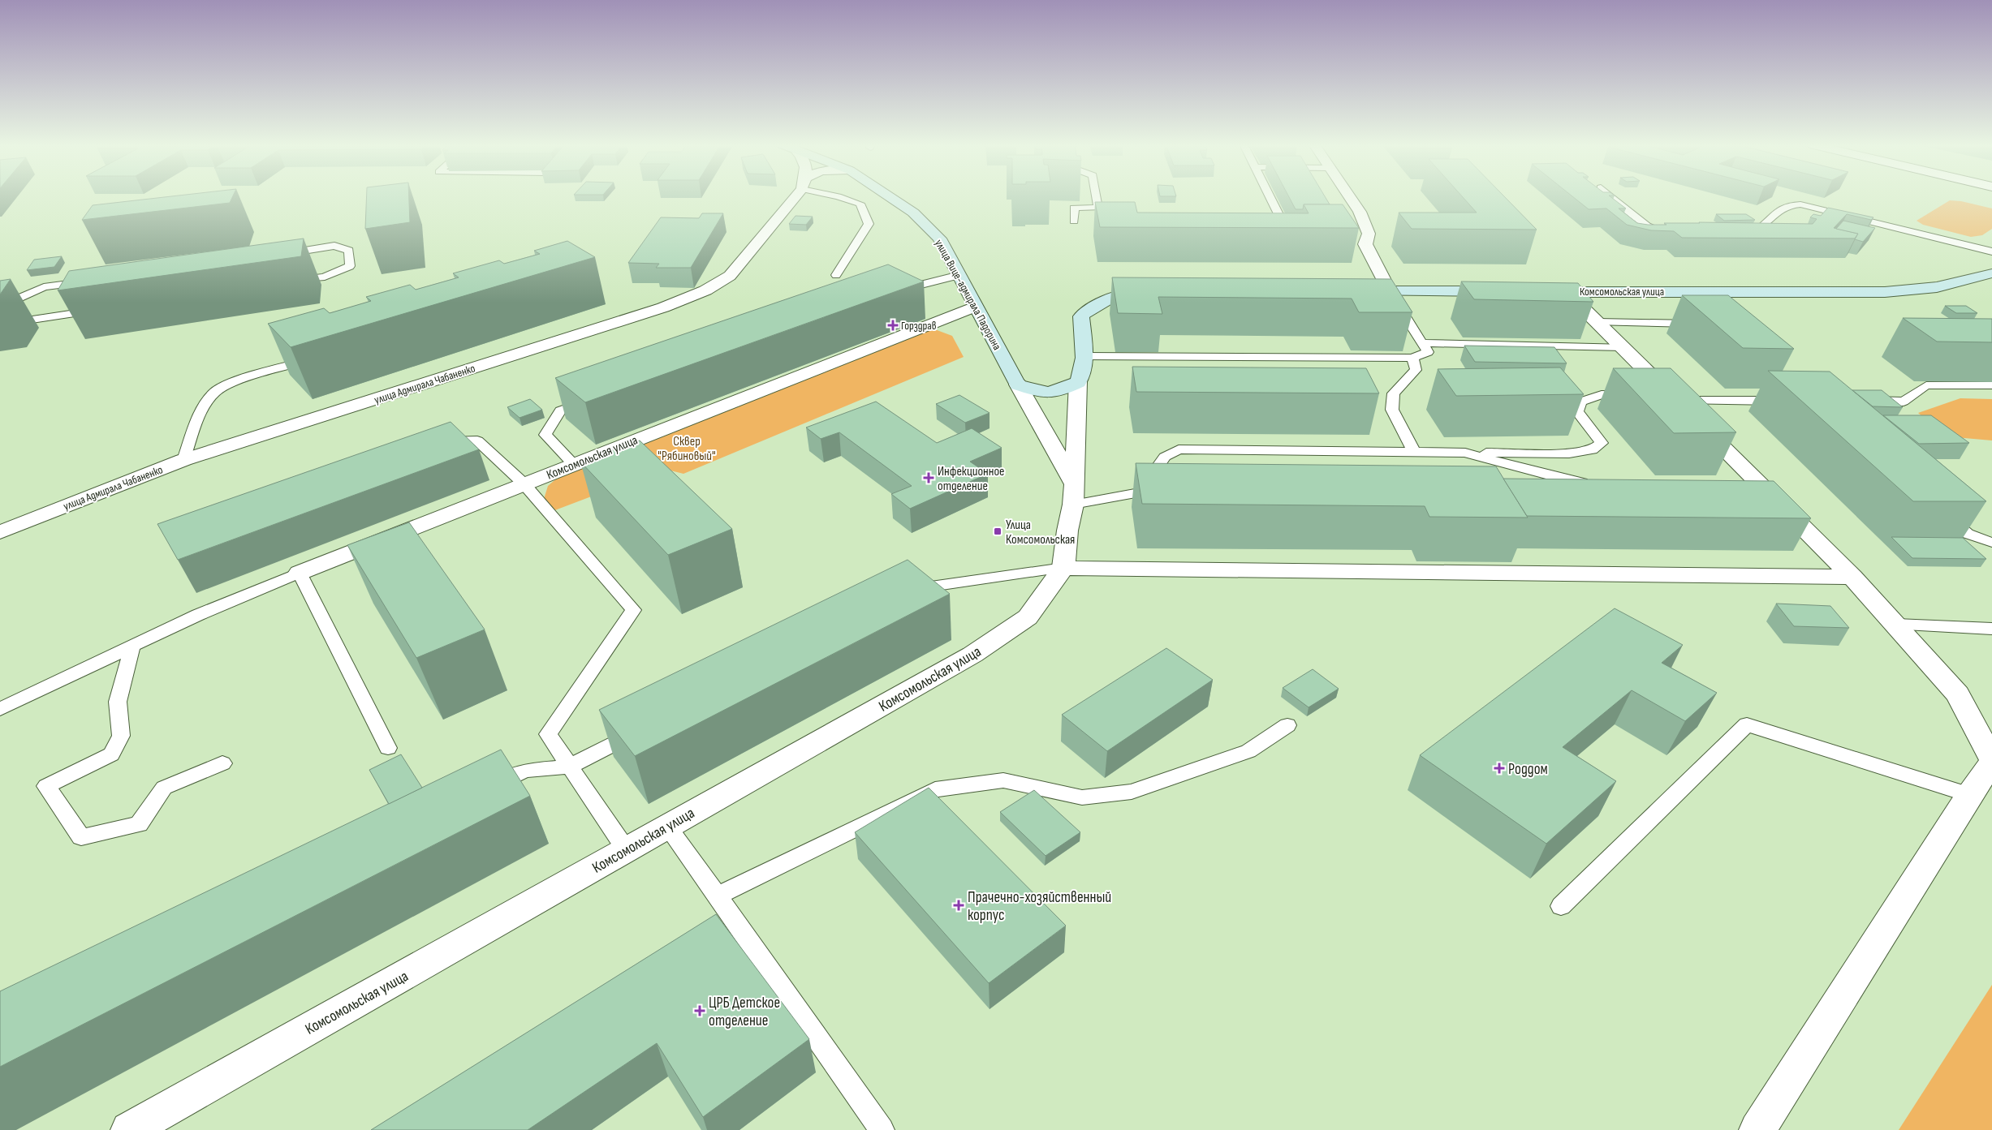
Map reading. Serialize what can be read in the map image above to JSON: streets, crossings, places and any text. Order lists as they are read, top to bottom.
{
  "streets": {
    "street": ["Комсомольская улица", "улица Вице-адмирала Падорина", "улица Адмирала Чабаненко"]
  },
  "crossings": [
    ["Комсомольская улица", "улица Вице-адмирала Падорина"]
  ],
  "parks": ["Сквер \"Рябиновый\""],
  "places": {
    "health": [
      "Горздрав",
      "Инфекционное отделение",
      "Роддом",
      "Прачечно-хозяйственный корпус",
      "ЦРБ Детское отделение"
    ],
    "transit": ["Улица Комсомольская"]
  }
}
